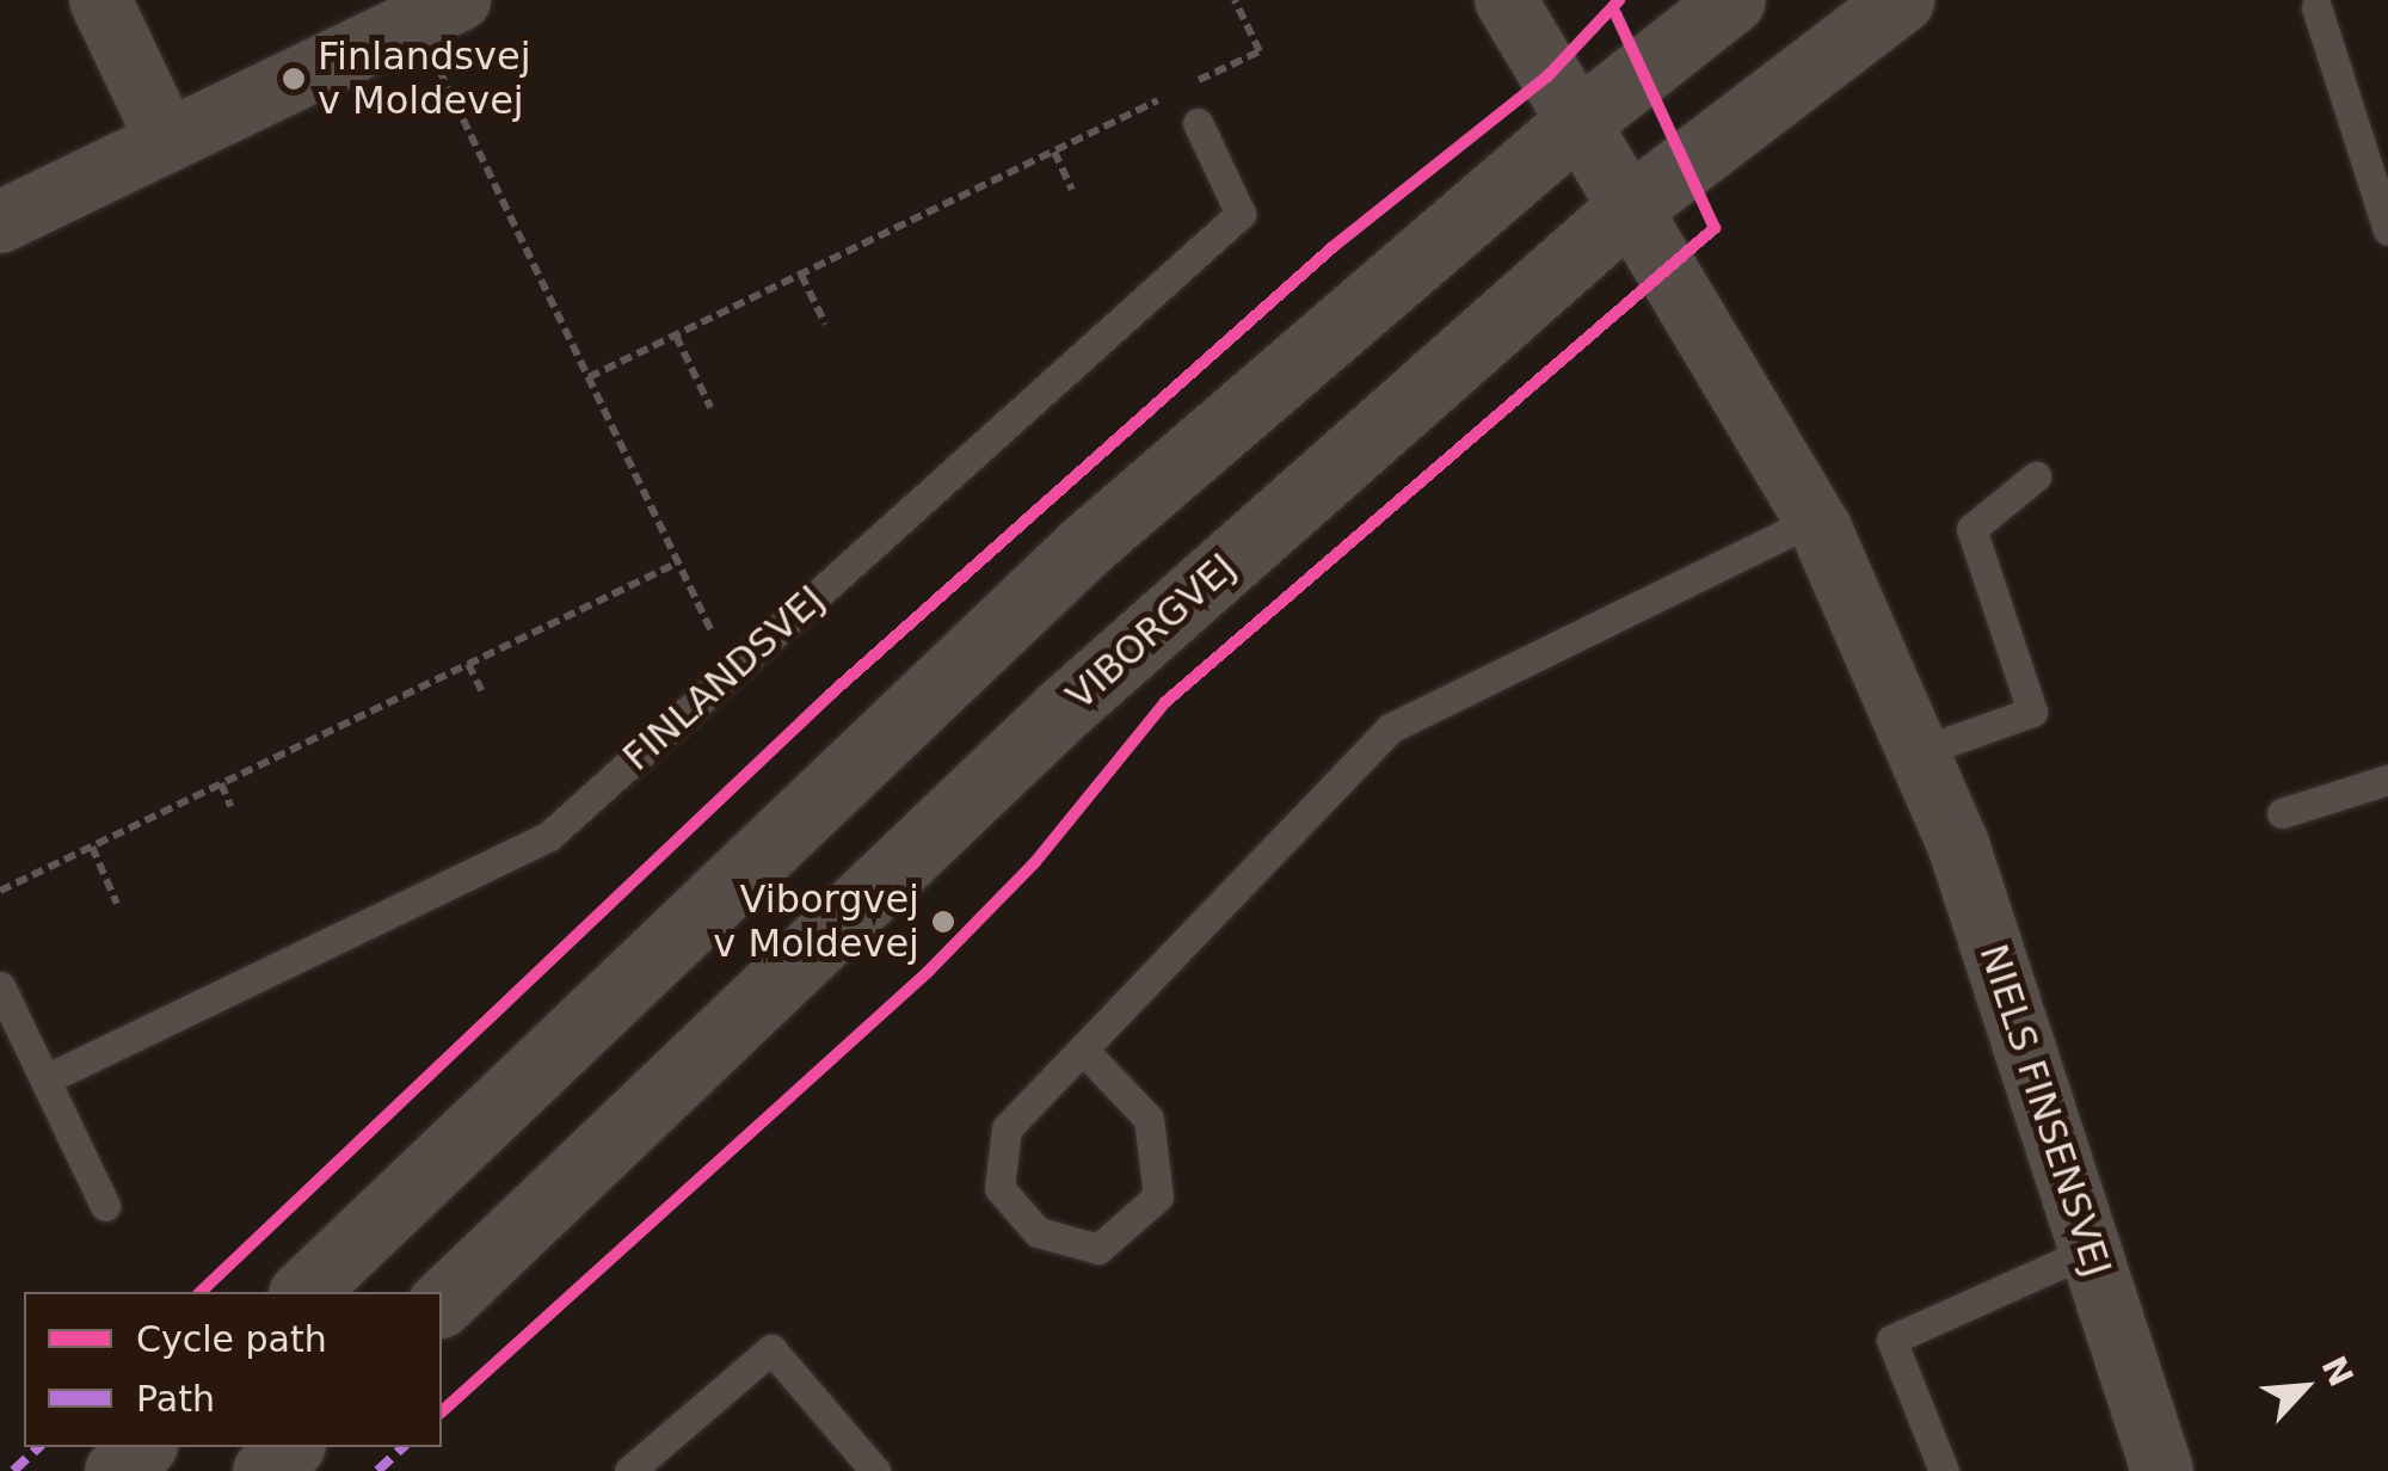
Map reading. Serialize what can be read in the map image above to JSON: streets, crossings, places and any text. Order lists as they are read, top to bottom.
{
  "streets": {
    "street": ["VIBORGVEJ", "NIELS FINSENSVEJ"],
    "lane": ["FINLANDSVEJ"]
  },
  "crossings": [
    ["VIBORGVEJ", "NIELS FINSENSVEJ"]
  ],
  "places": ["Finlandsvej v Moldevej", "Viborgvej v Moldevej"],
  "legend": ["Cycle path", "Path"],
  "north": "top right"
}
